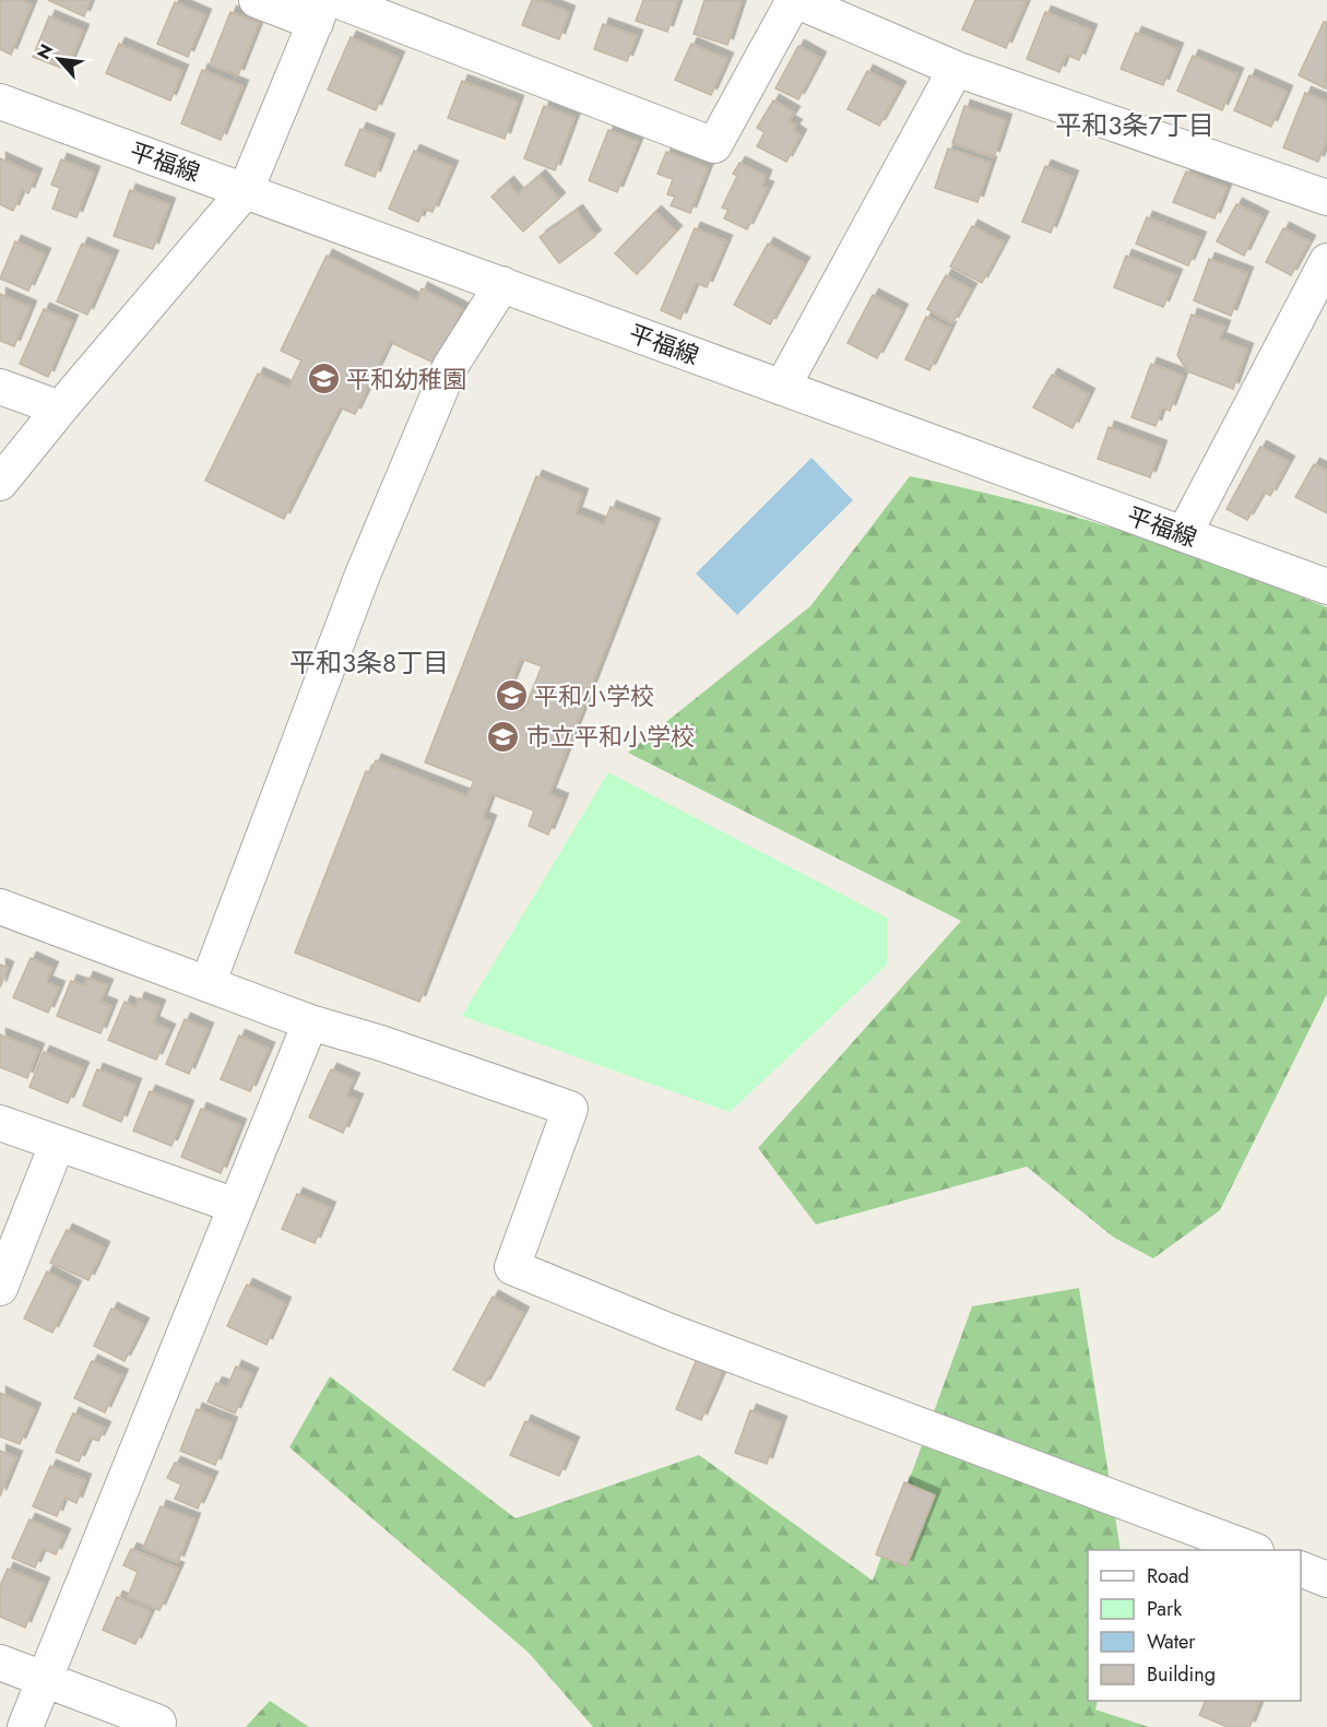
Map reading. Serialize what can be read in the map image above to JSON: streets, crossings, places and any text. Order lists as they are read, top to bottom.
{
  "streets": {
    "street": ["平福線"]
  },
  "districts": ["平和3条7丁目", "平和3条8丁目"],
  "places": {
    "school or university": ["平和幼稚園", "平和小学校", "市立平和小学校"]
  },
  "legend": [
    "Road",
    "Park",
    "Water",
    "Building"
  ],
  "north": "top left"
}
